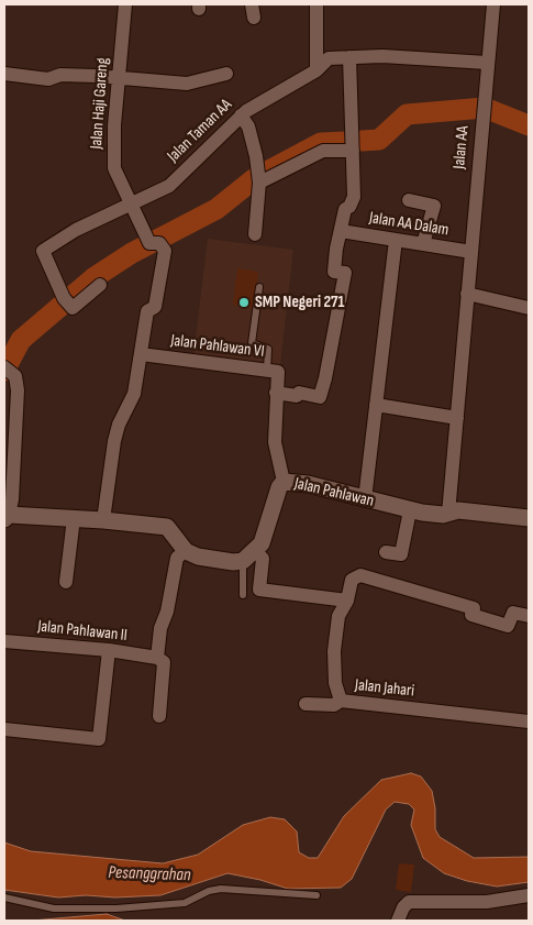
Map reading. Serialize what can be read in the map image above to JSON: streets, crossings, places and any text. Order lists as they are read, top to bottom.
{
  "streets": {
    "street": [
      "Jalan Haji Gareng",
      "Jalan Taman AA",
      "Jalan AA",
      "Jalan AA Dalam",
      "Jalan Pahlawan VI",
      "Jalan Pahlawan",
      "Jalan Pahlawan II",
      "Jalan Jahari"
    ]
  },
  "crossings": [
    ["Jalan Haji Gareng", "Jalan Taman AA"],
    ["Jalan Taman AA", "Jalan AA"],
    ["Jalan AA", "Jalan AA Dalam"],
    ["Jalan AA", "Jalan Pahlawan"],
    ["Jalan Pahlawan VI", "Jalan Pahlawan"]
  ],
  "water": ["Pesanggrahan"],
  "places": ["SMP Negeri 271"]
}
